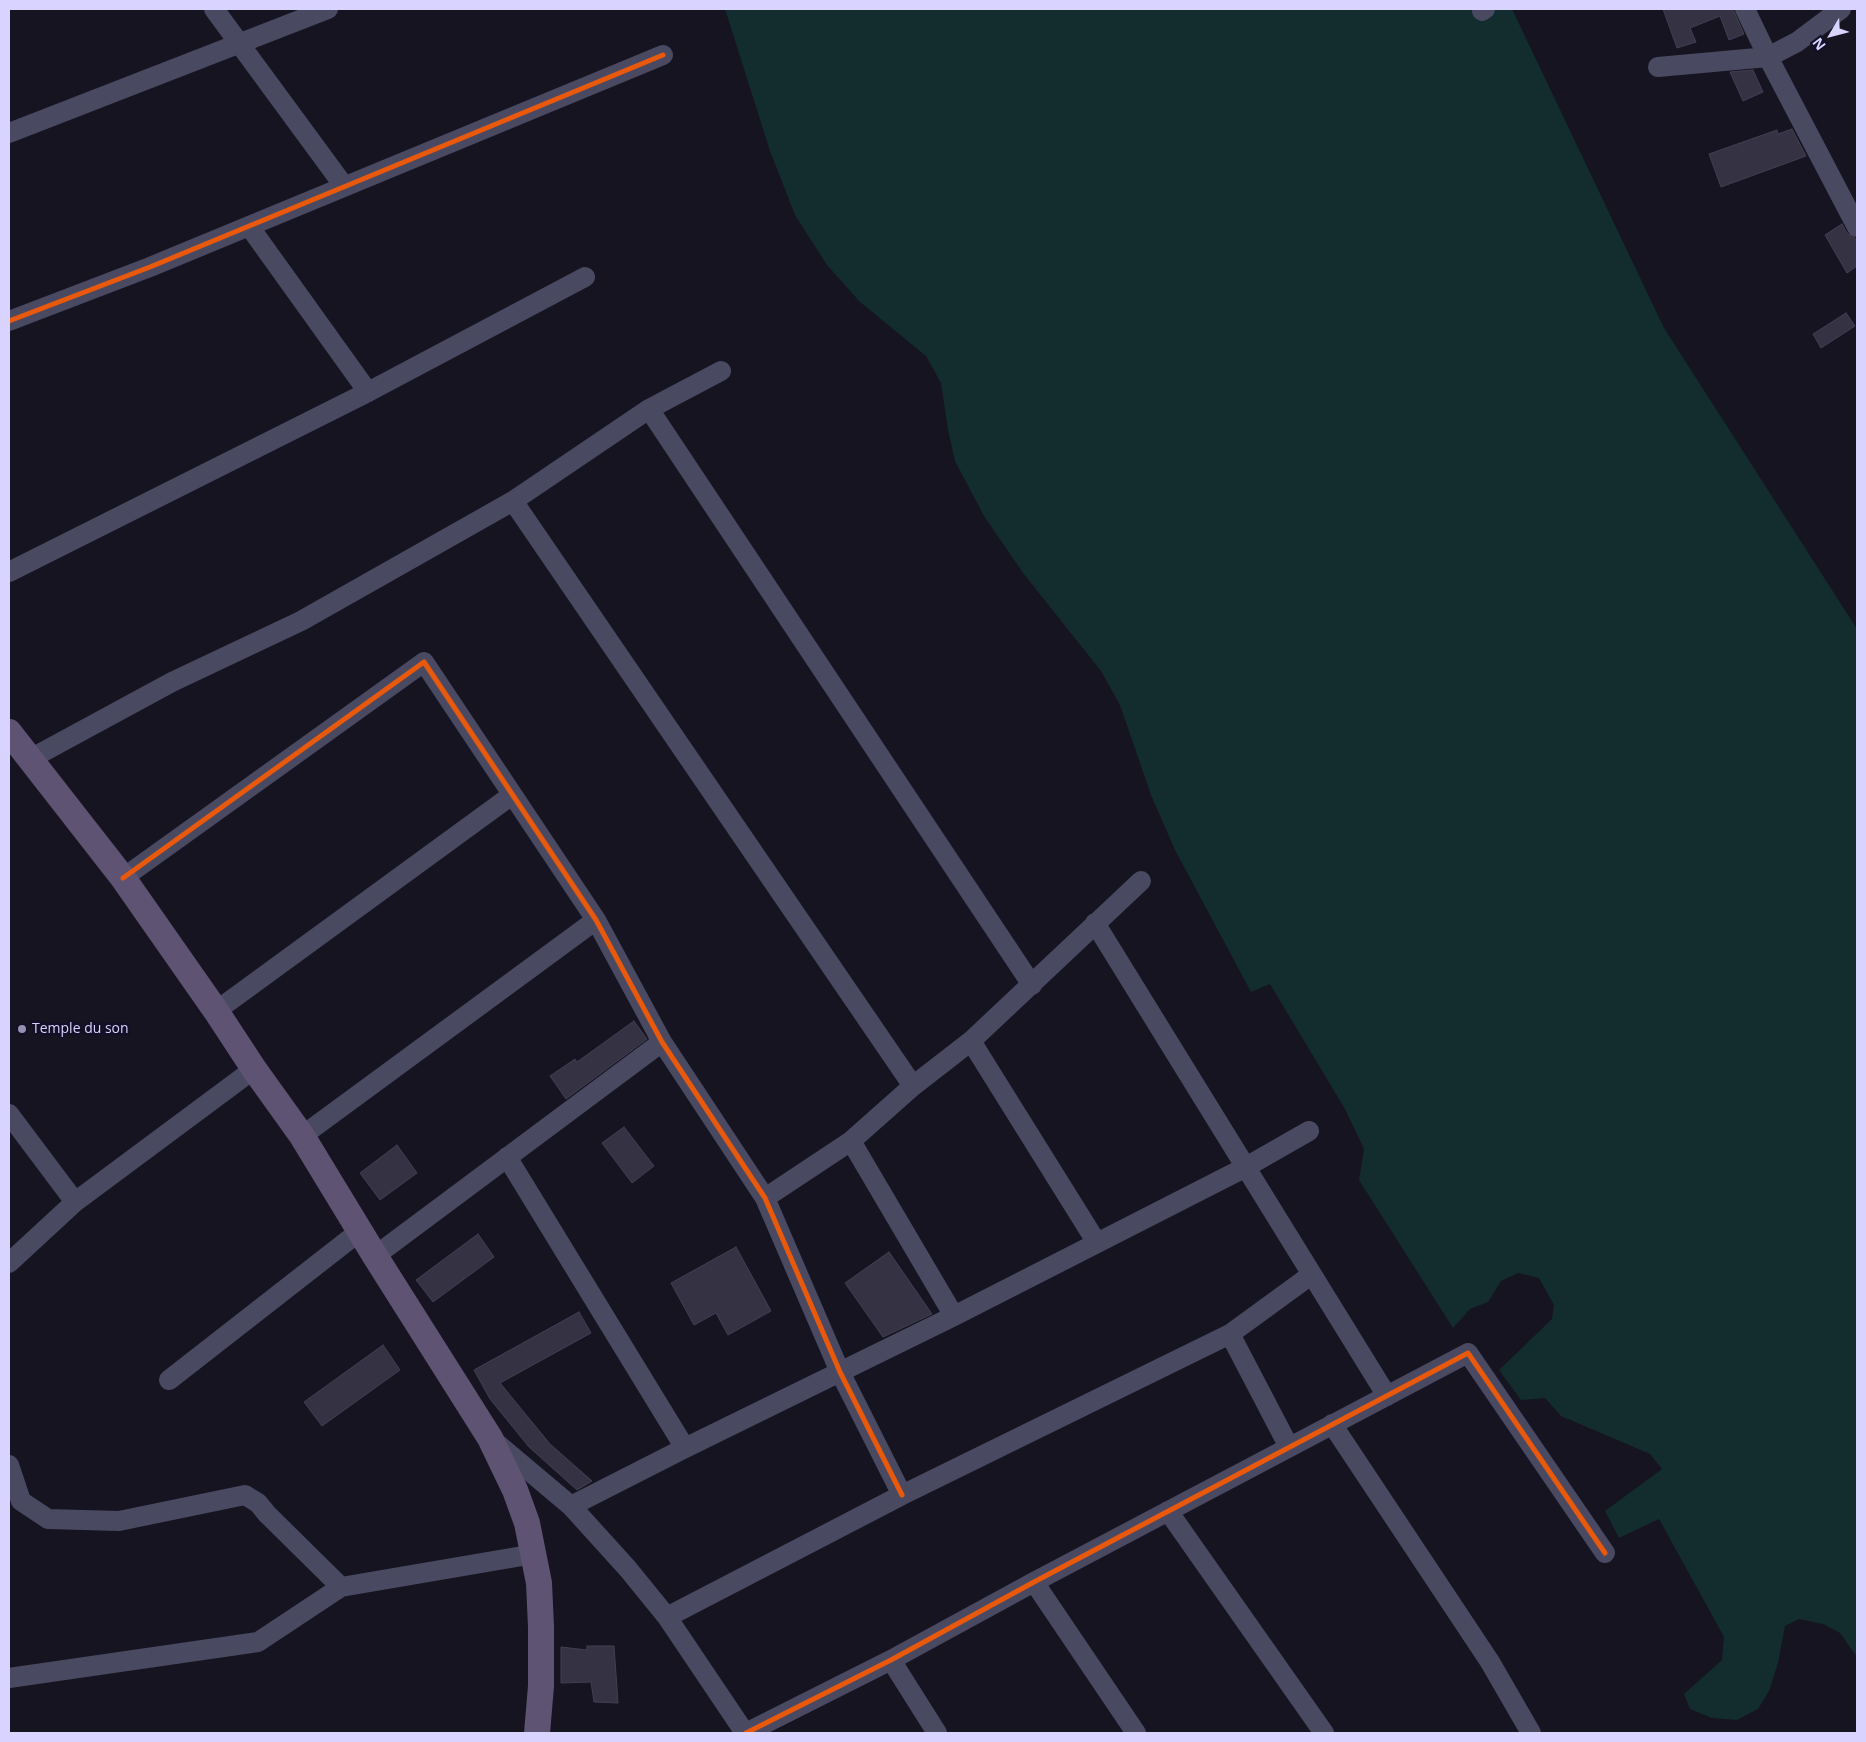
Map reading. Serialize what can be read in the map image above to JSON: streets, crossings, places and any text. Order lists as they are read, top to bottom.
{
  "places": ["Temple du son"],
  "north": "bottom left"
}
